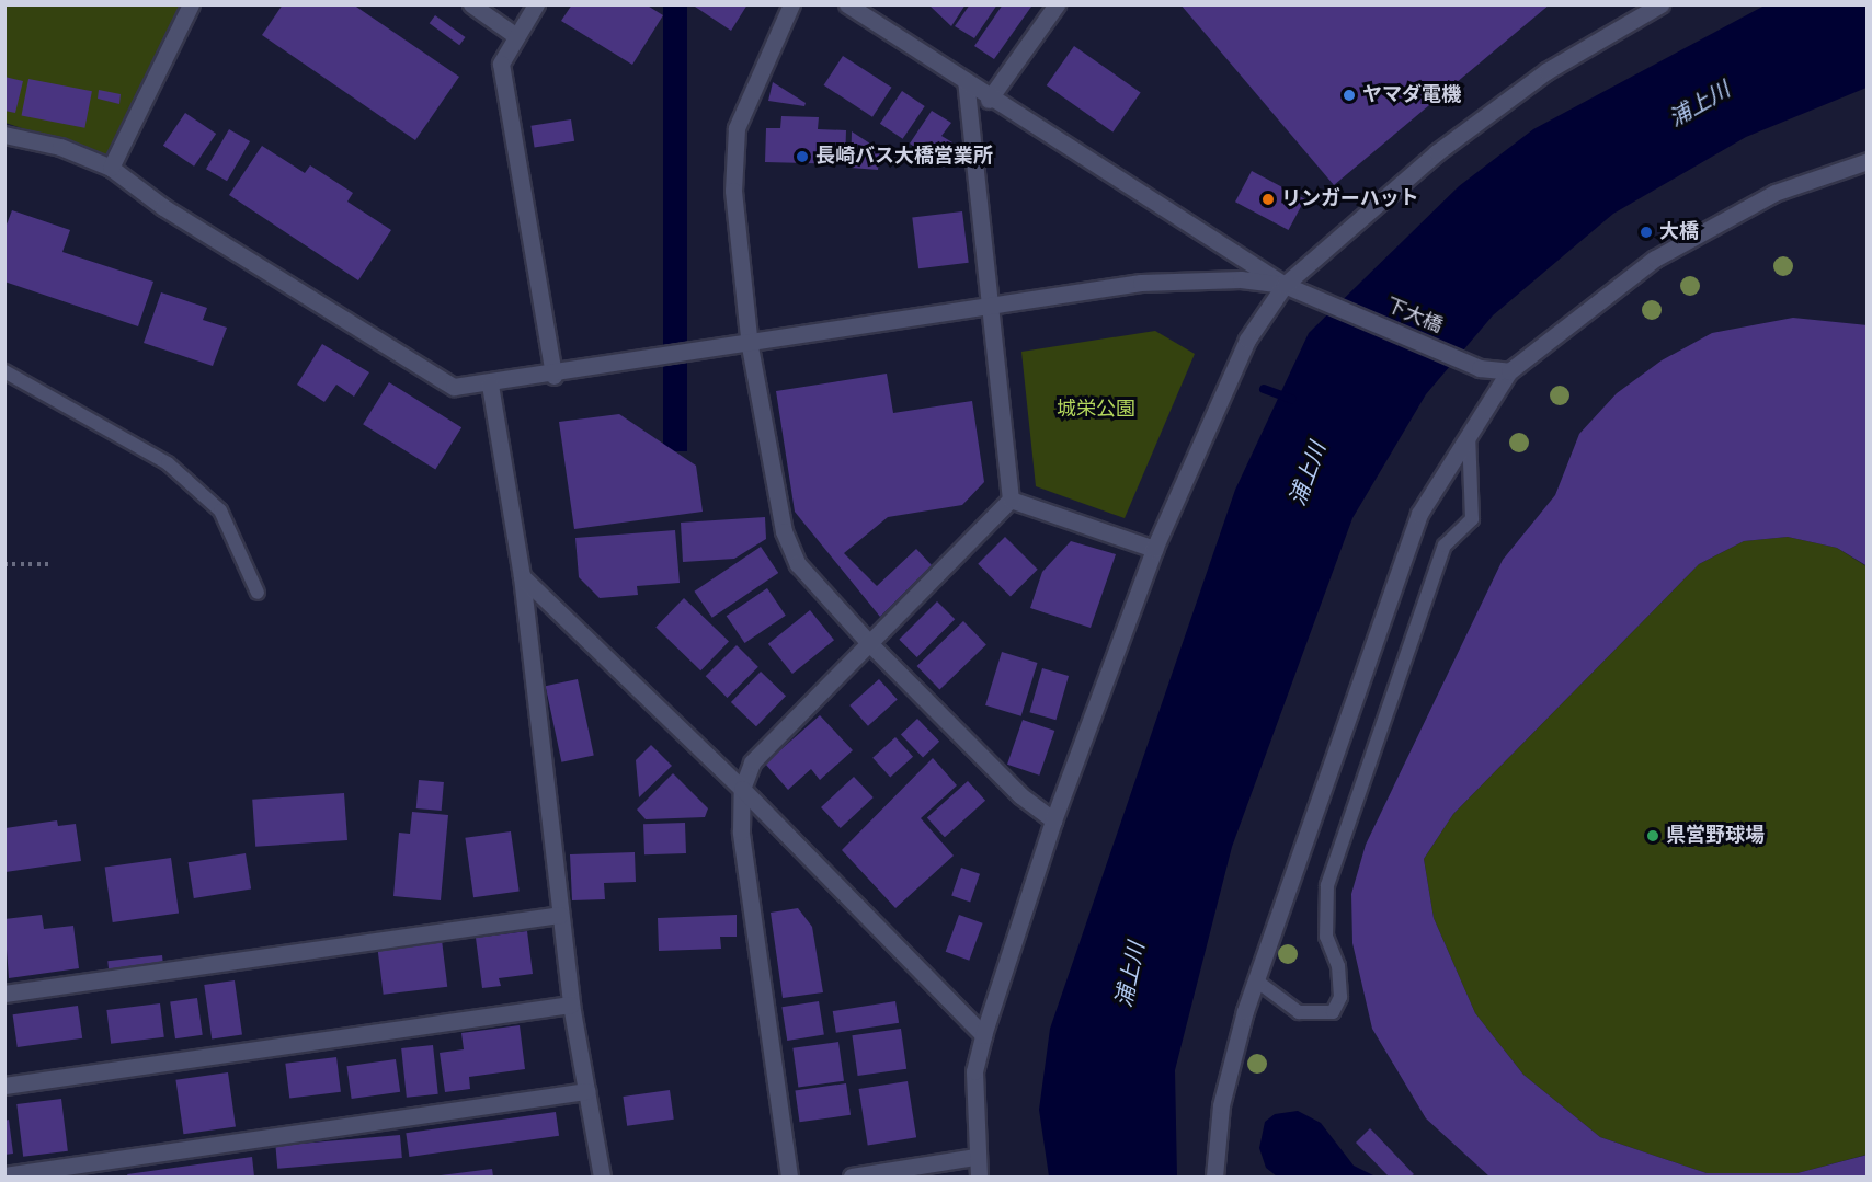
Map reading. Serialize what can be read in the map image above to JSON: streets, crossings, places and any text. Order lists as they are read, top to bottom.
{
  "streets": {
    "street": ["下大橋"]
  },
  "water": ["浦上川"],
  "parks": ["城栄公園"],
  "places": [
    "ヤマダ電機",
    "長崎バス大橋営業所",
    "リンガーハット",
    "大橋",
    "県営野球場"
  ]
}
